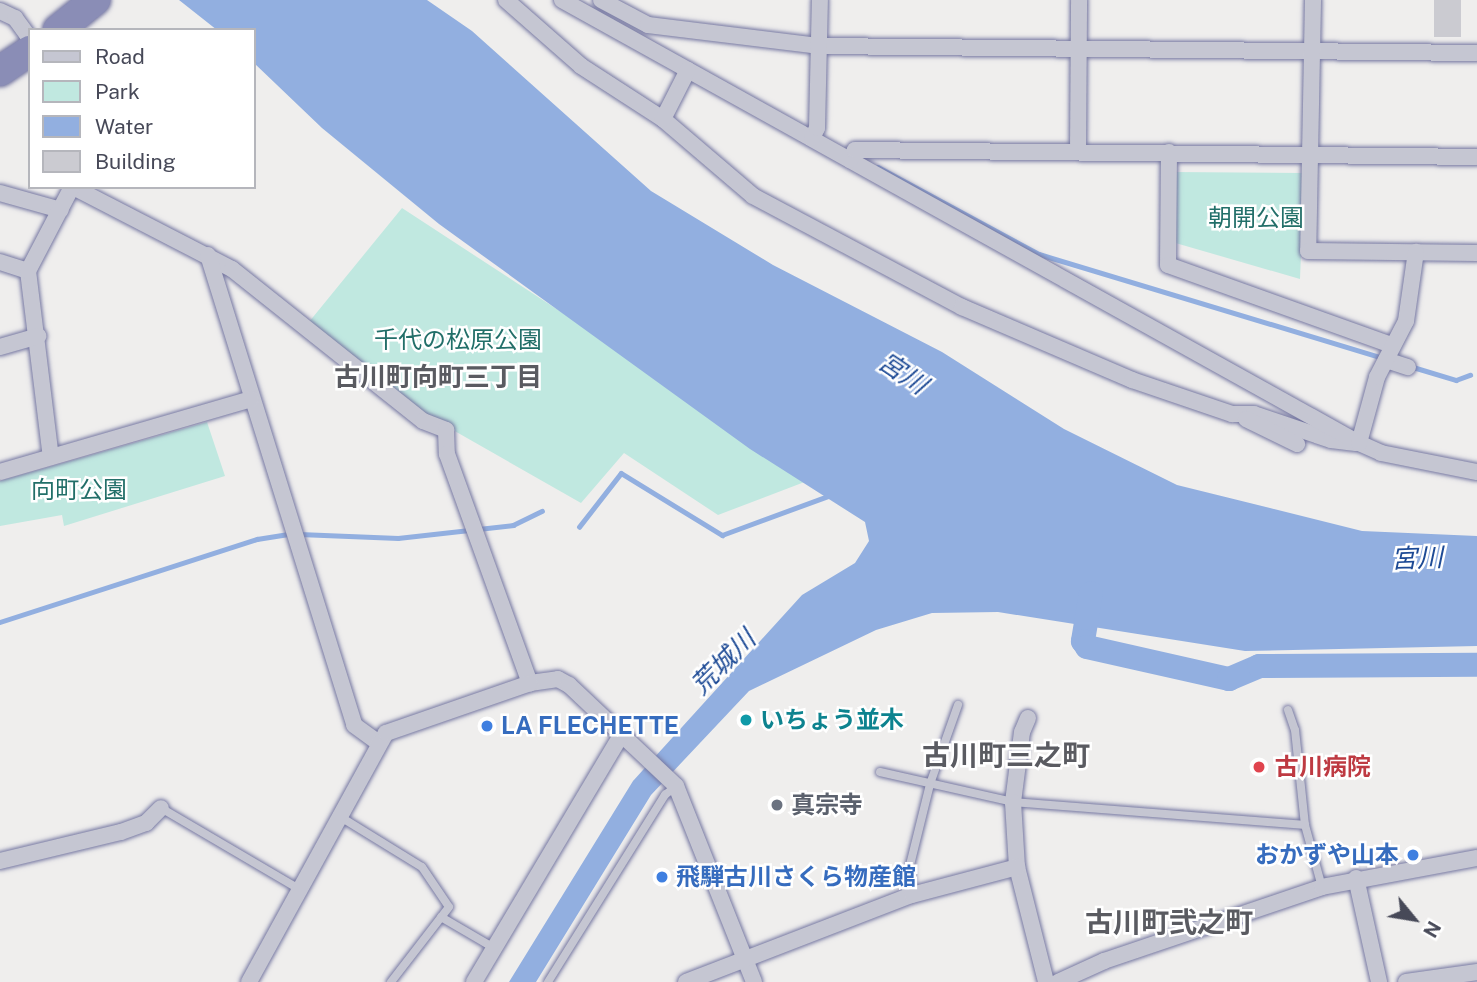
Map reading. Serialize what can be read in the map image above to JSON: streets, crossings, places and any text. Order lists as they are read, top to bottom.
{
  "districts": ["古川町向町三丁目", "古川町三之町", "古川町弐之町"],
  "water": ["宮川", "荒城川"],
  "parks": ["朝開公園", "千代の松原公園", "向町公園"],
  "places": [
    "いちょう並木",
    "LA FLECHETTE",
    "古川病院",
    "真宗寺",
    "おかずや山本",
    "飛騨古川さくら物産館"
  ],
  "legend": [
    "Road",
    "Park",
    "Water",
    "Building"
  ],
  "north": "bottom right"
}
